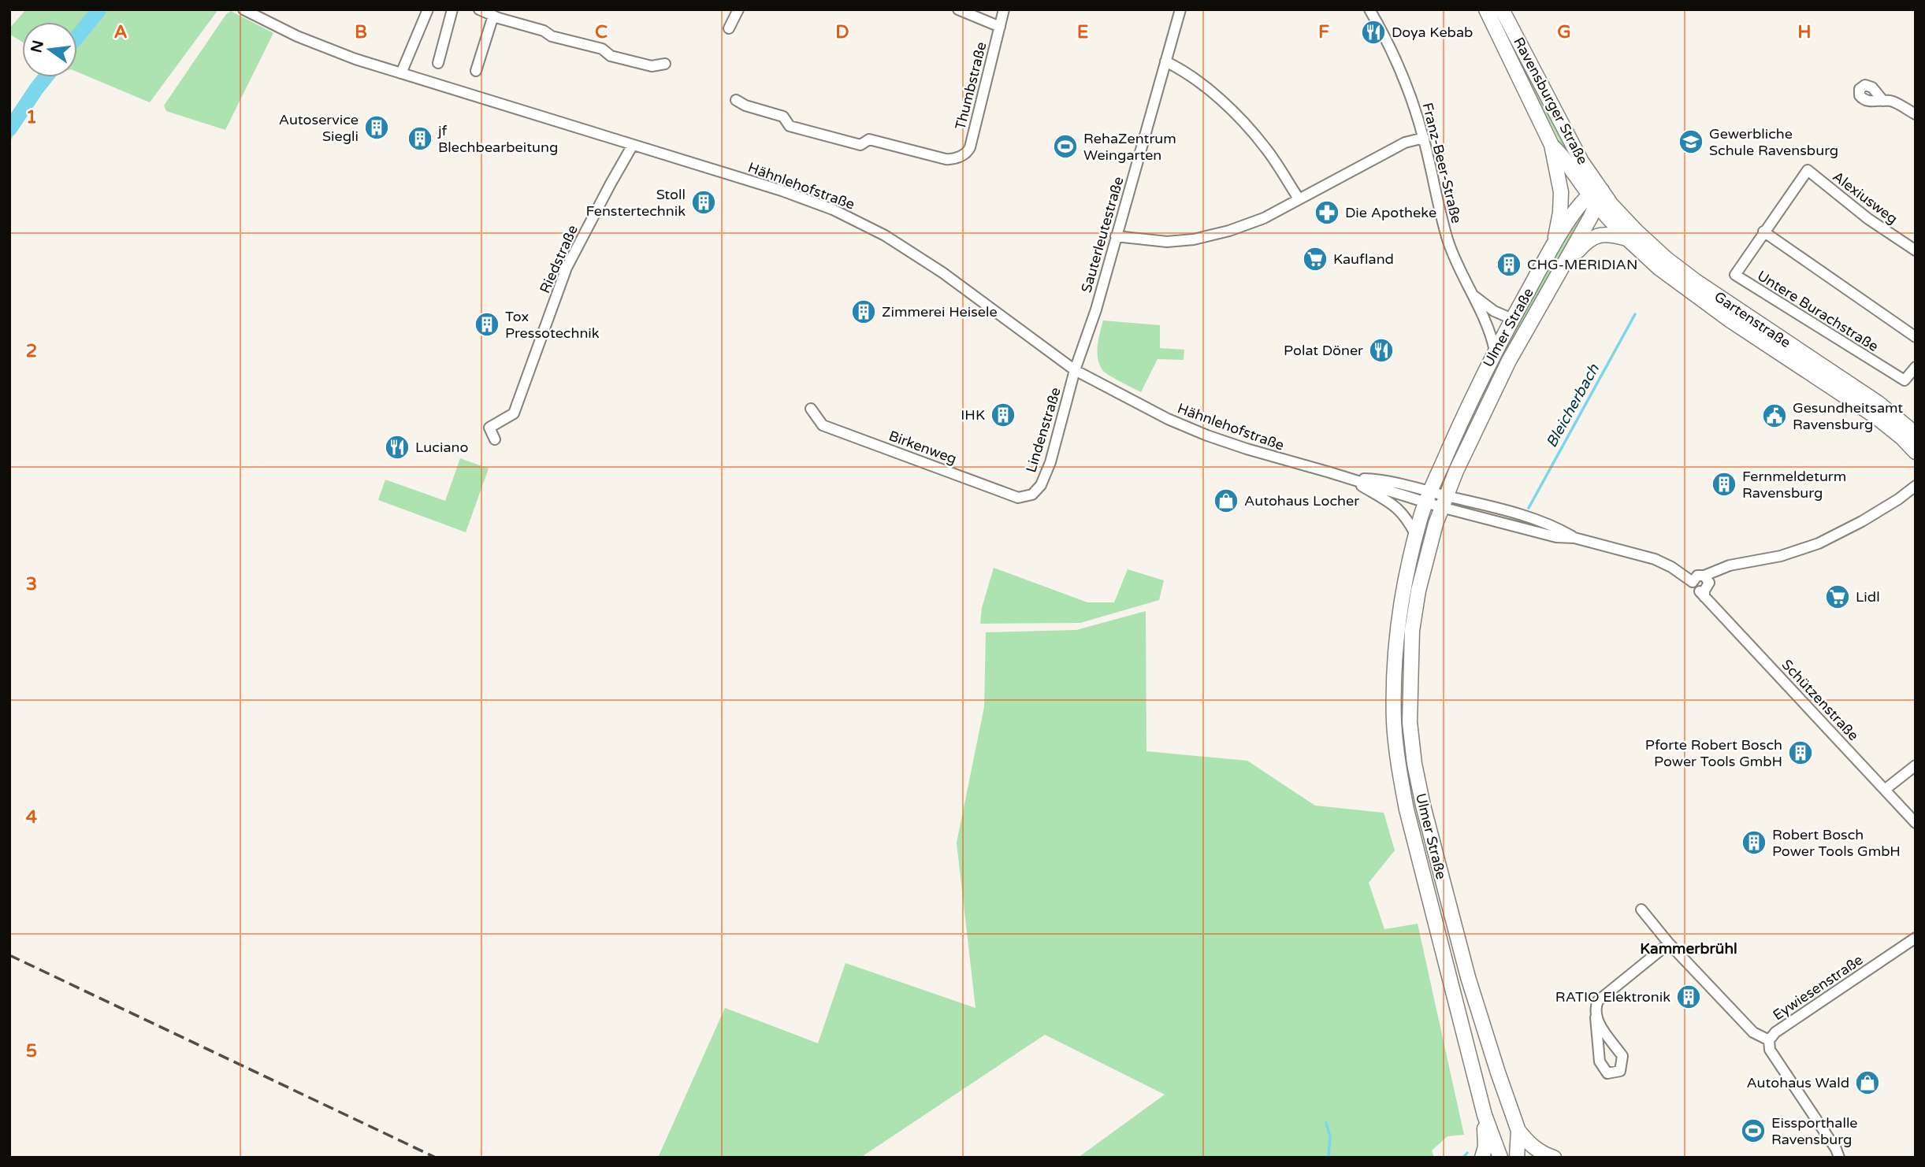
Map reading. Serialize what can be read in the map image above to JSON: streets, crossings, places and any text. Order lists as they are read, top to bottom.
{
  "streets": {
    "main road": ["Ravensburger Straße", "Gartenstraße", "Ulmer Straße"],
    "street": [
      "Thumbstraße",
      "Franz-Beer-Straße",
      "Hähnlehofstraße",
      "Alexiusweg",
      "Sauterleutestraße",
      "Riedstraße",
      "Untere Burachstraße",
      "Lindenstraße",
      "Birkenweg",
      "Schützenstraße",
      "Eywiesenstraße"
    ]
  },
  "crossings": [
    ["Ravensburger Straße", "Gartenstraße"],
    ["Ravensburger Straße", "Ulmer Straße"],
    ["Franz-Beer-Straße", "Ulmer Straße"],
    ["Hähnlehofstraße", "Sauterleutestraße"],
    ["Hähnlehofstraße", "Riedstraße"],
    ["Hähnlehofstraße", "Lindenstraße"],
    ["Alexiusweg", "Untere Burachstraße"],
    ["Sauterleutestraße", "Lindenstraße"],
    ["Gartenstraße", "Ulmer Straße"],
    ["Lindenstraße", "Birkenweg"]
  ],
  "districts": ["Kammerbrühl"],
  "water": ["Bleicherbach"],
  "places": {
    "restaurant": ["Doya Kebab", "Polat Döner", "Luciano"],
    "building": [
      "Autoservice Siegli",
      "jf Blechbearbeitung",
      "Stoll Fenstertechnik",
      "CHG-MERIDIAN",
      "Zimmerei Heisele",
      "Tox Pressotechnik",
      "IHK",
      "Fernmeldeturm Ravensburg",
      "Pforte Robert Bosch Power Tools GmbH",
      "Robert Bosch Power Tools GmbH",
      "RATIO Elektronik"
    ],
    "school or university": ["Gewerbliche Schule Ravensburg"],
    "sports": ["RehaZentrum Weingarten", "Eissporthalle Ravensburg"],
    "pharmacy": ["Die Apotheke"],
    "supermarket": ["Kaufland", "Lidl"],
    "public building": ["Gesundheitsamt Ravensburg"],
    "shop": ["Autohaus Locher", "Autohaus Wald"]
  },
  "north": "left",
  "grid": {
    "columns": [
      "A",
      "B",
      "C",
      "D",
      "E",
      "F",
      "G",
      "H"
    ],
    "rows": [
      "1",
      "2",
      "3",
      "4",
      "5"
    ]
  }
}
